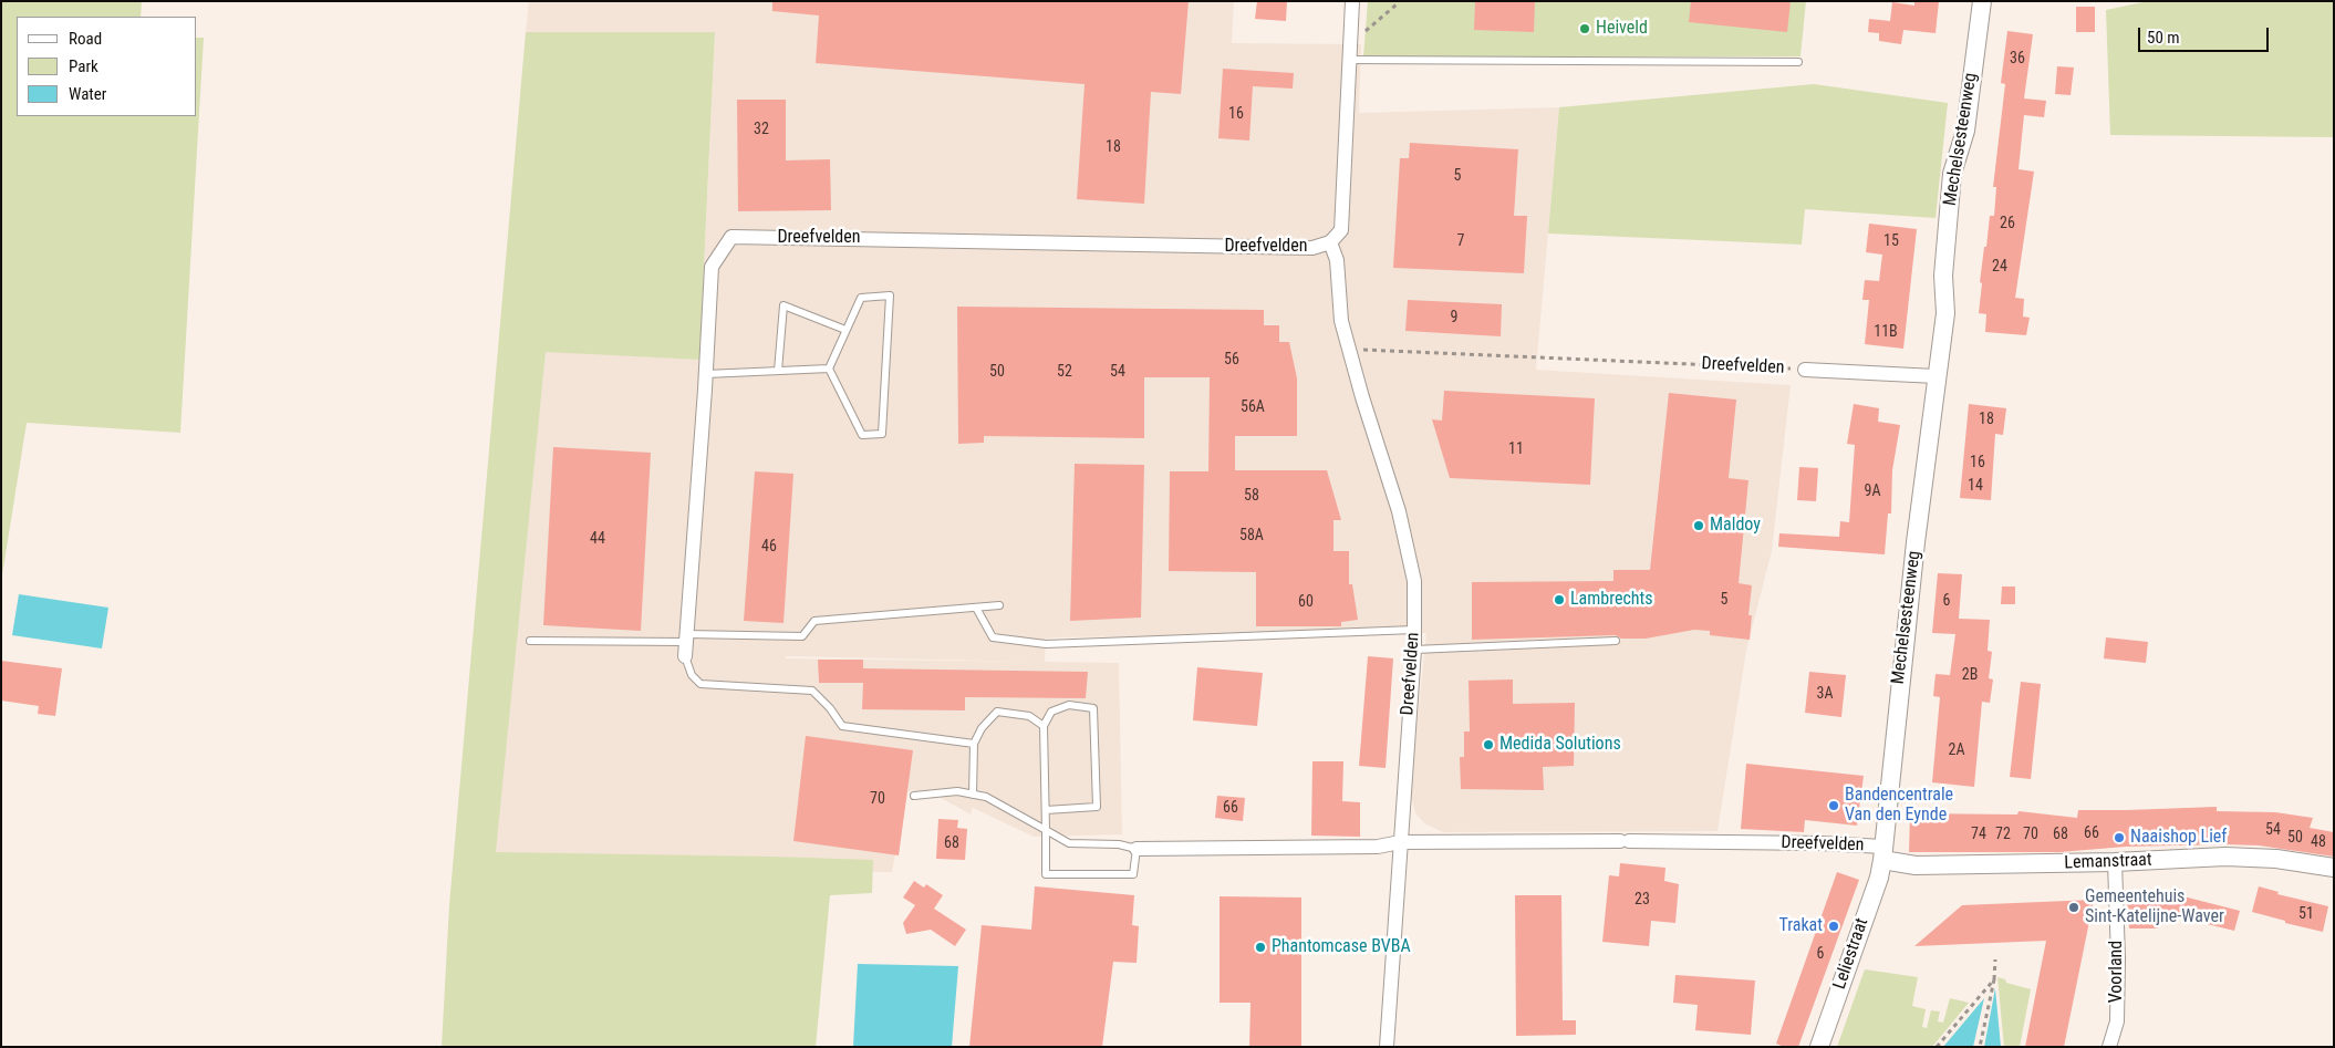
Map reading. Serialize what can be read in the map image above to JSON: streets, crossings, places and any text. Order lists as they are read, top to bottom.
{
  "streets": {
    "street": [
      "Mechelsesteenweg",
      "Dreefvelden",
      "Lemanstraat",
      "Leliestraat",
      "Voorland"
    ]
  },
  "crossings": [
    ["Mechelsesteenweg", "Dreefvelden"],
    ["Mechelsesteenweg", "Lemanstraat"],
    ["Mechelsesteenweg", "Leliestraat"],
    ["Dreefvelden", "Lemanstraat"],
    ["Dreefvelden", "Leliestraat"],
    ["Lemanstraat", "Leliestraat"],
    ["Lemanstraat", "Voorland"]
  ],
  "places": [
    "Heiveld",
    "Maldoy",
    "Lambrechts",
    "Medida Solutions",
    "Bandencentrale Van den Eynde",
    "Naaishop Lief",
    "Gemeentehuis Sint-Katelijne-Waver",
    "Trakat",
    "Phantomcase BVBA"
  ],
  "house_numbers": [
    "36",
    "16",
    "32",
    "18",
    "5",
    "26",
    "7",
    "15",
    "24",
    "9",
    "11B",
    "56",
    "50",
    "52",
    "54",
    "56A",
    "18",
    "11",
    "16",
    "14",
    "9A",
    "58",
    "58A",
    "44",
    "46",
    "5",
    "6",
    "60",
    "2B",
    "3A",
    "2A",
    "70",
    "66",
    "54",
    "66",
    "74",
    "72",
    "70",
    "68",
    "50",
    "48",
    "68",
    "23",
    "51",
    "6"
  ],
  "legend": ["Road", "Park", "Water"],
  "scale_bar": "50 m"
}
